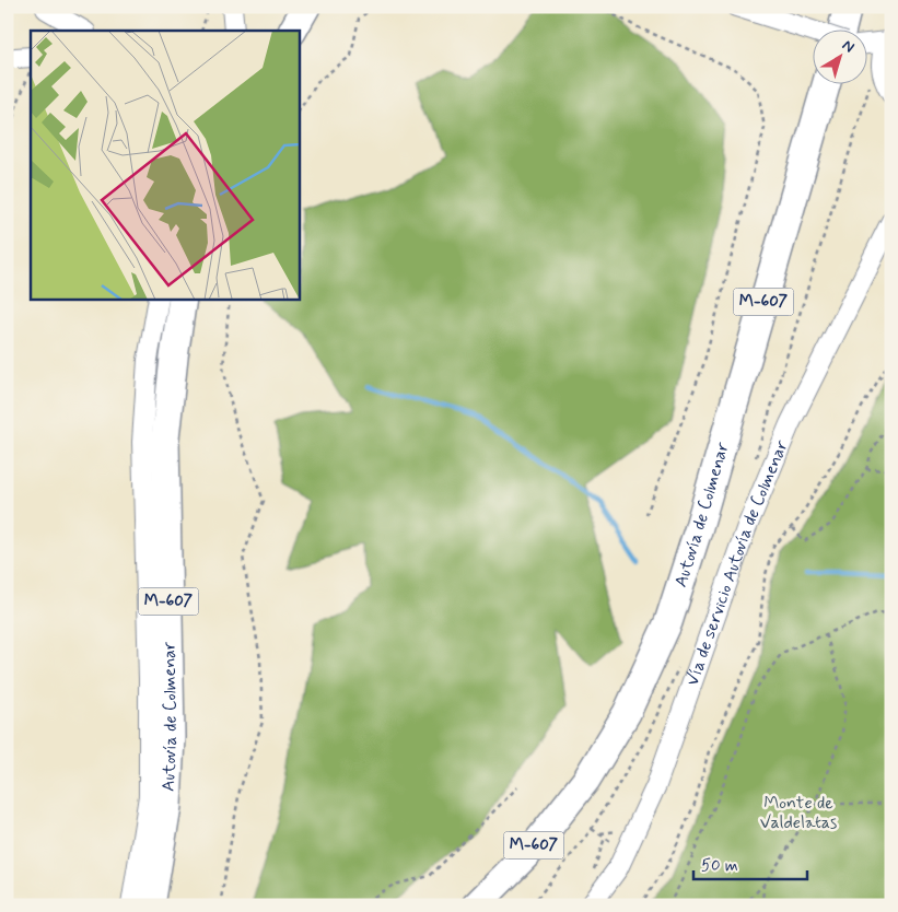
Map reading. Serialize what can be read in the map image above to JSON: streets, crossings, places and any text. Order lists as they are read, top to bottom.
{
  "streets": {
    "highway": ["M-607", "Autovía de Colmenar"],
    "street": ["Vía de servicio Autovía de Colmenar"]
  },
  "parks": ["Monte de Valdelatas"],
  "scale_bar": "50 m",
  "north": "top right"
}
